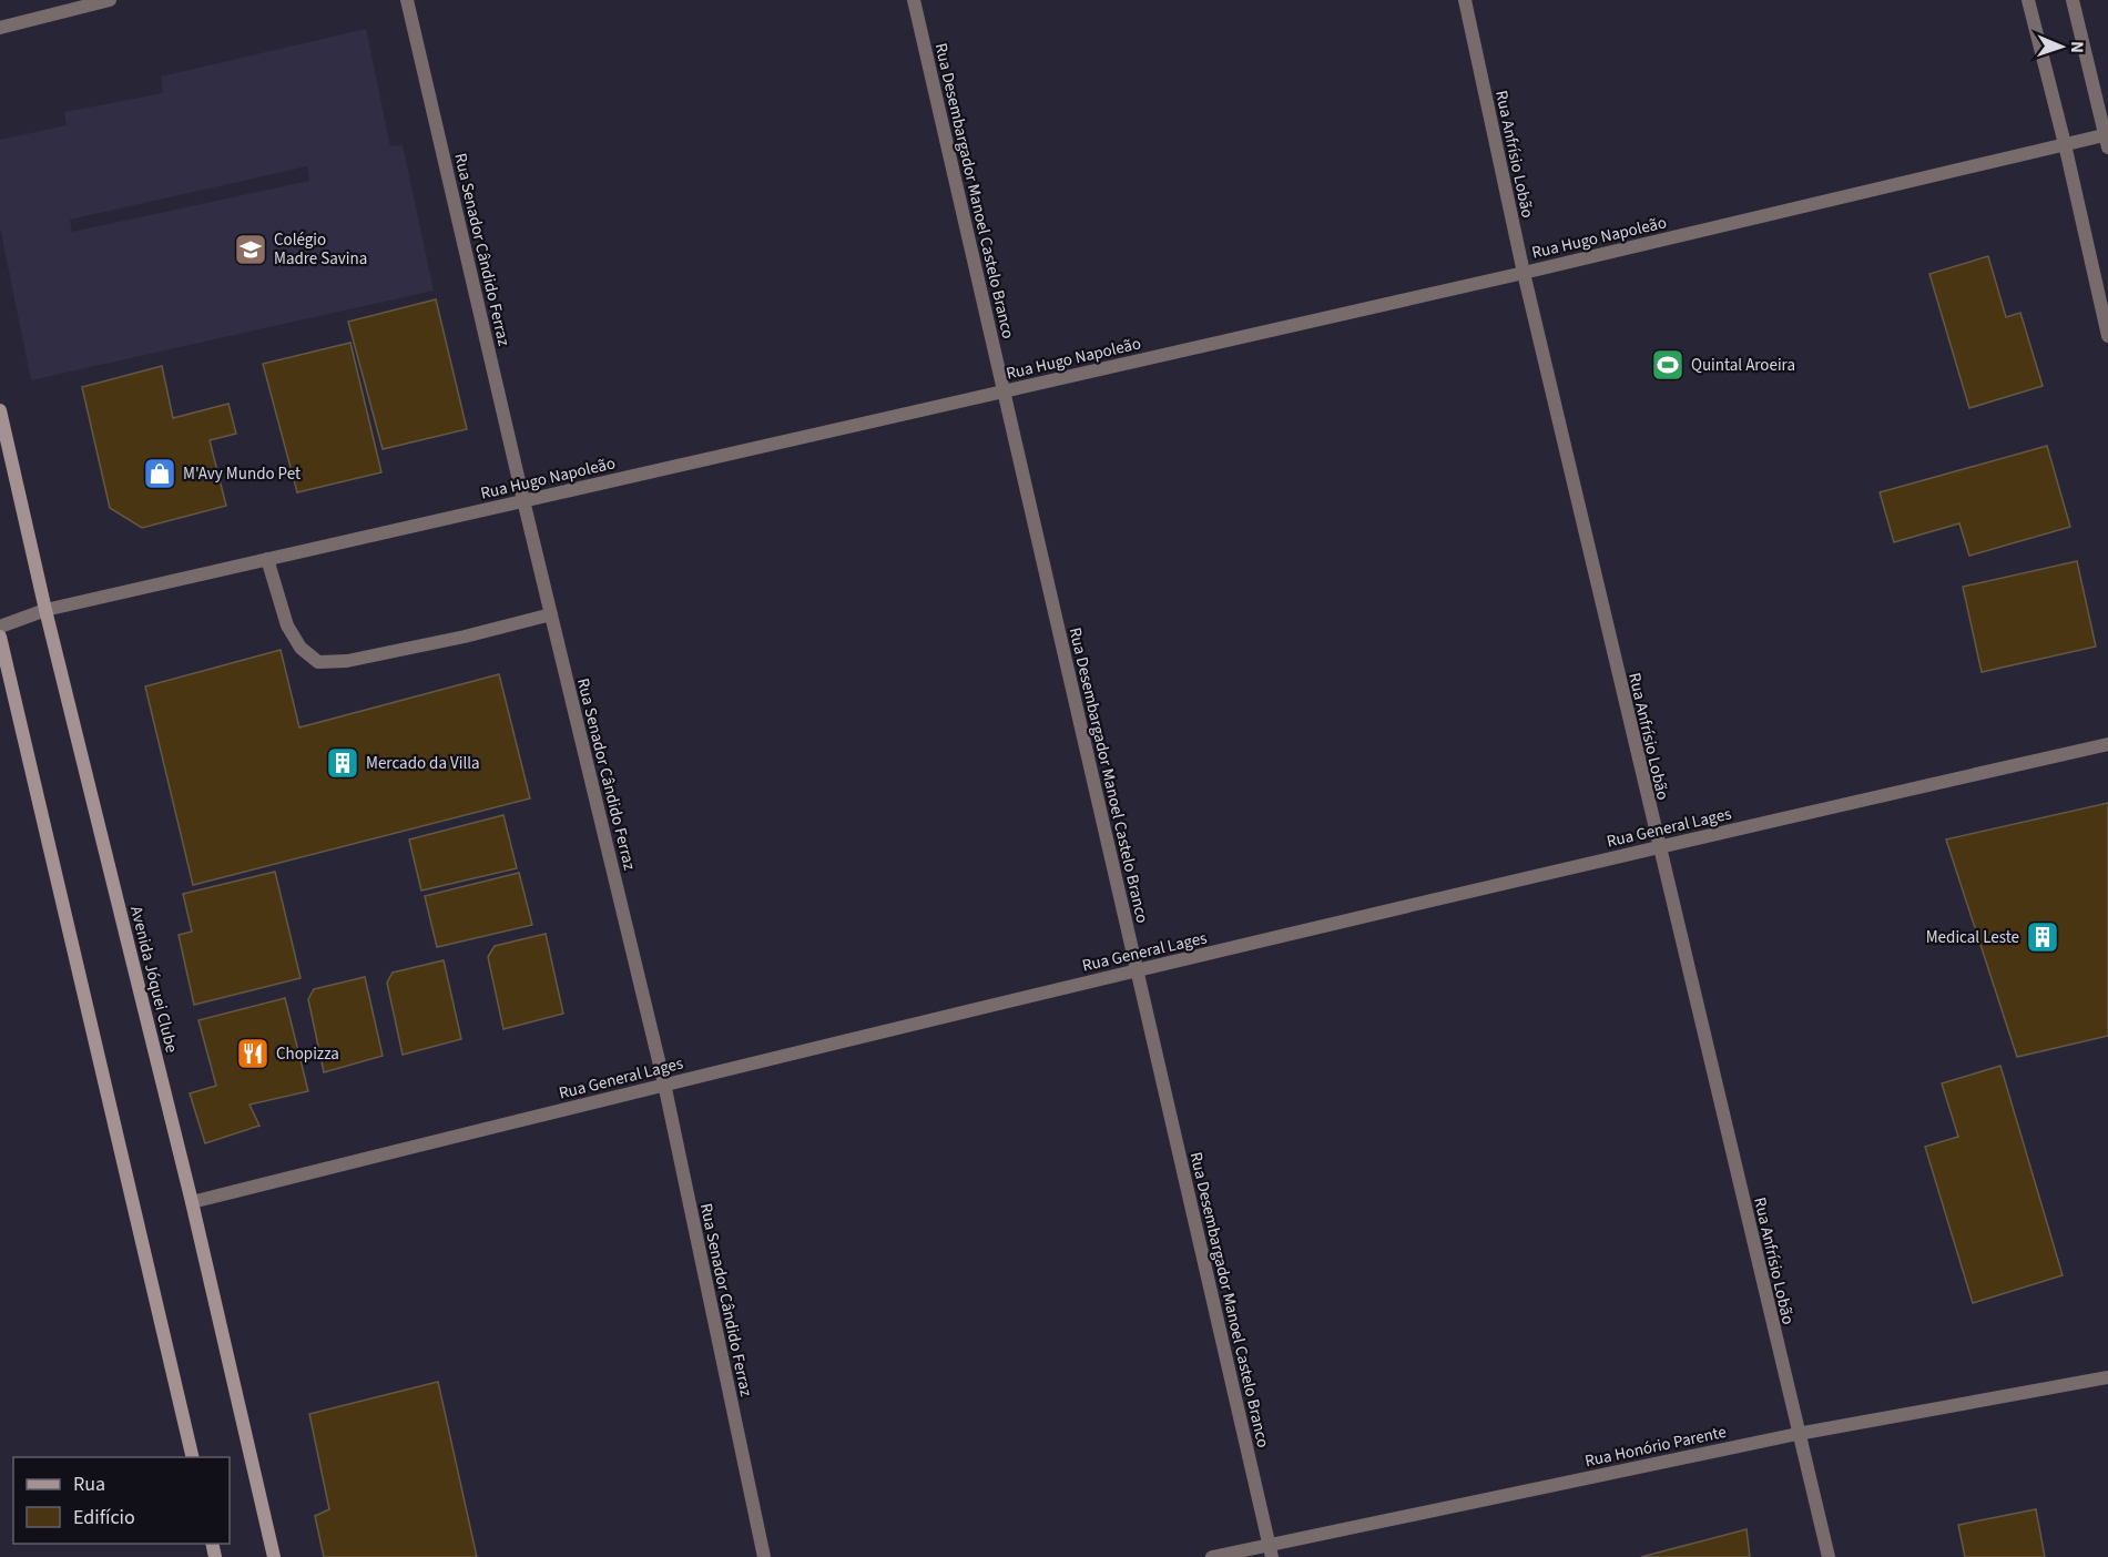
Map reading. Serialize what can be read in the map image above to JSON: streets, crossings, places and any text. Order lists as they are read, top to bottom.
{
  "streets": {
    "main road": ["Avenida Jóquei Clube"],
    "street": [
      "Rua Anfrísio Lobão",
      "Rua Desembargador Manoel Castelo Branco",
      "Rua Hugo Napoleão",
      "Rua Senador Cândido Ferraz",
      "Rua General Lages",
      "Rua Honório Parente"
    ]
  },
  "crossings": [
    ["Rua Anfrísio Lobão", "Rua Hugo Napoleão"],
    ["Rua Anfrísio Lobão", "Rua General Lages"],
    ["Rua Anfrísio Lobão", "Rua Honório Parente"],
    ["Rua Desembargador Manoel Castelo Branco", "Rua Hugo Napoleão"],
    ["Rua Desembargador Manoel Castelo Branco", "Rua General Lages"],
    ["Rua Desembargador Manoel Castelo Branco", "Rua Honório Parente"],
    ["Rua Hugo Napoleão", "Rua Senador Cândido Ferraz"],
    ["Rua Hugo Napoleão", "Avenida Jóquei Clube"],
    ["Rua Senador Cândido Ferraz", "Rua General Lages"],
    ["Rua General Lages", "Avenida Jóquei Clube"]
  ],
  "places": {
    "school or university": ["Colégio Madre Savina"],
    "sports": ["Quintal Aroeira"],
    "shop": ["M'Avy Mundo Pet"],
    "building": ["Mercado da Villa", "Medical Leste"],
    "restaurant": ["Chopizza"]
  },
  "legend": ["Rua", "Edifício"],
  "north": "right"
}
